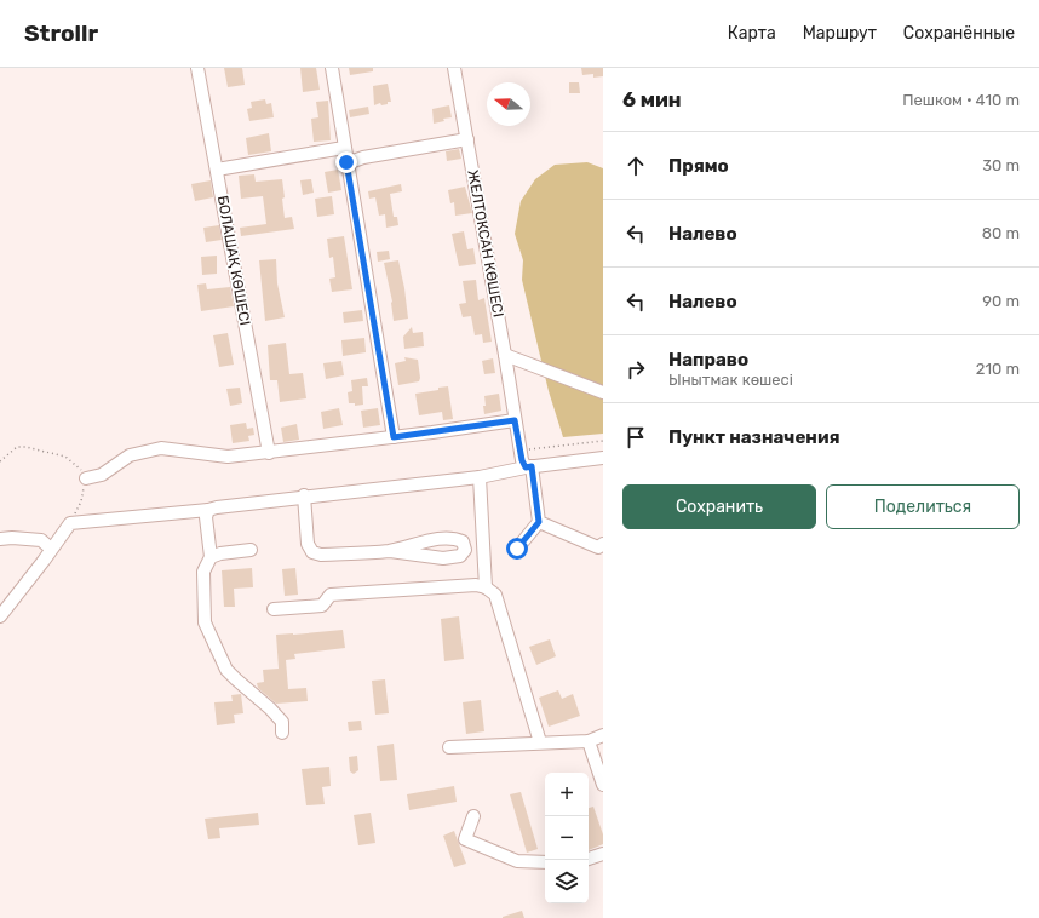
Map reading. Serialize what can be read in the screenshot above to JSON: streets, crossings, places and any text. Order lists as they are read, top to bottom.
{
  "streets": {
    "street": ["ЖЕЛТОКСАН КӨШЕСІ", "БОЛАШАҚ КӨШЕСІ"]
  },
  "north": "left",
  "page": {
    "header": "Strollr",
    "nav": ["Карта", "Маршрут", "Сохранённые"],
    "heading": ["6 мин", "Пешком · 410 m"],
    "list": [
      ["Прямо", "30 m"],
      ["Налево", "80 m"],
      ["Налево", "90 m"],
      ["Направо", "Ынытмак көшесі", "210 m"],
      "Пункт назначения"
    ],
    "buttons": ["Сохранить", "Поделиться"],
    "map_buttons": ["+", "−"]
  }
}
